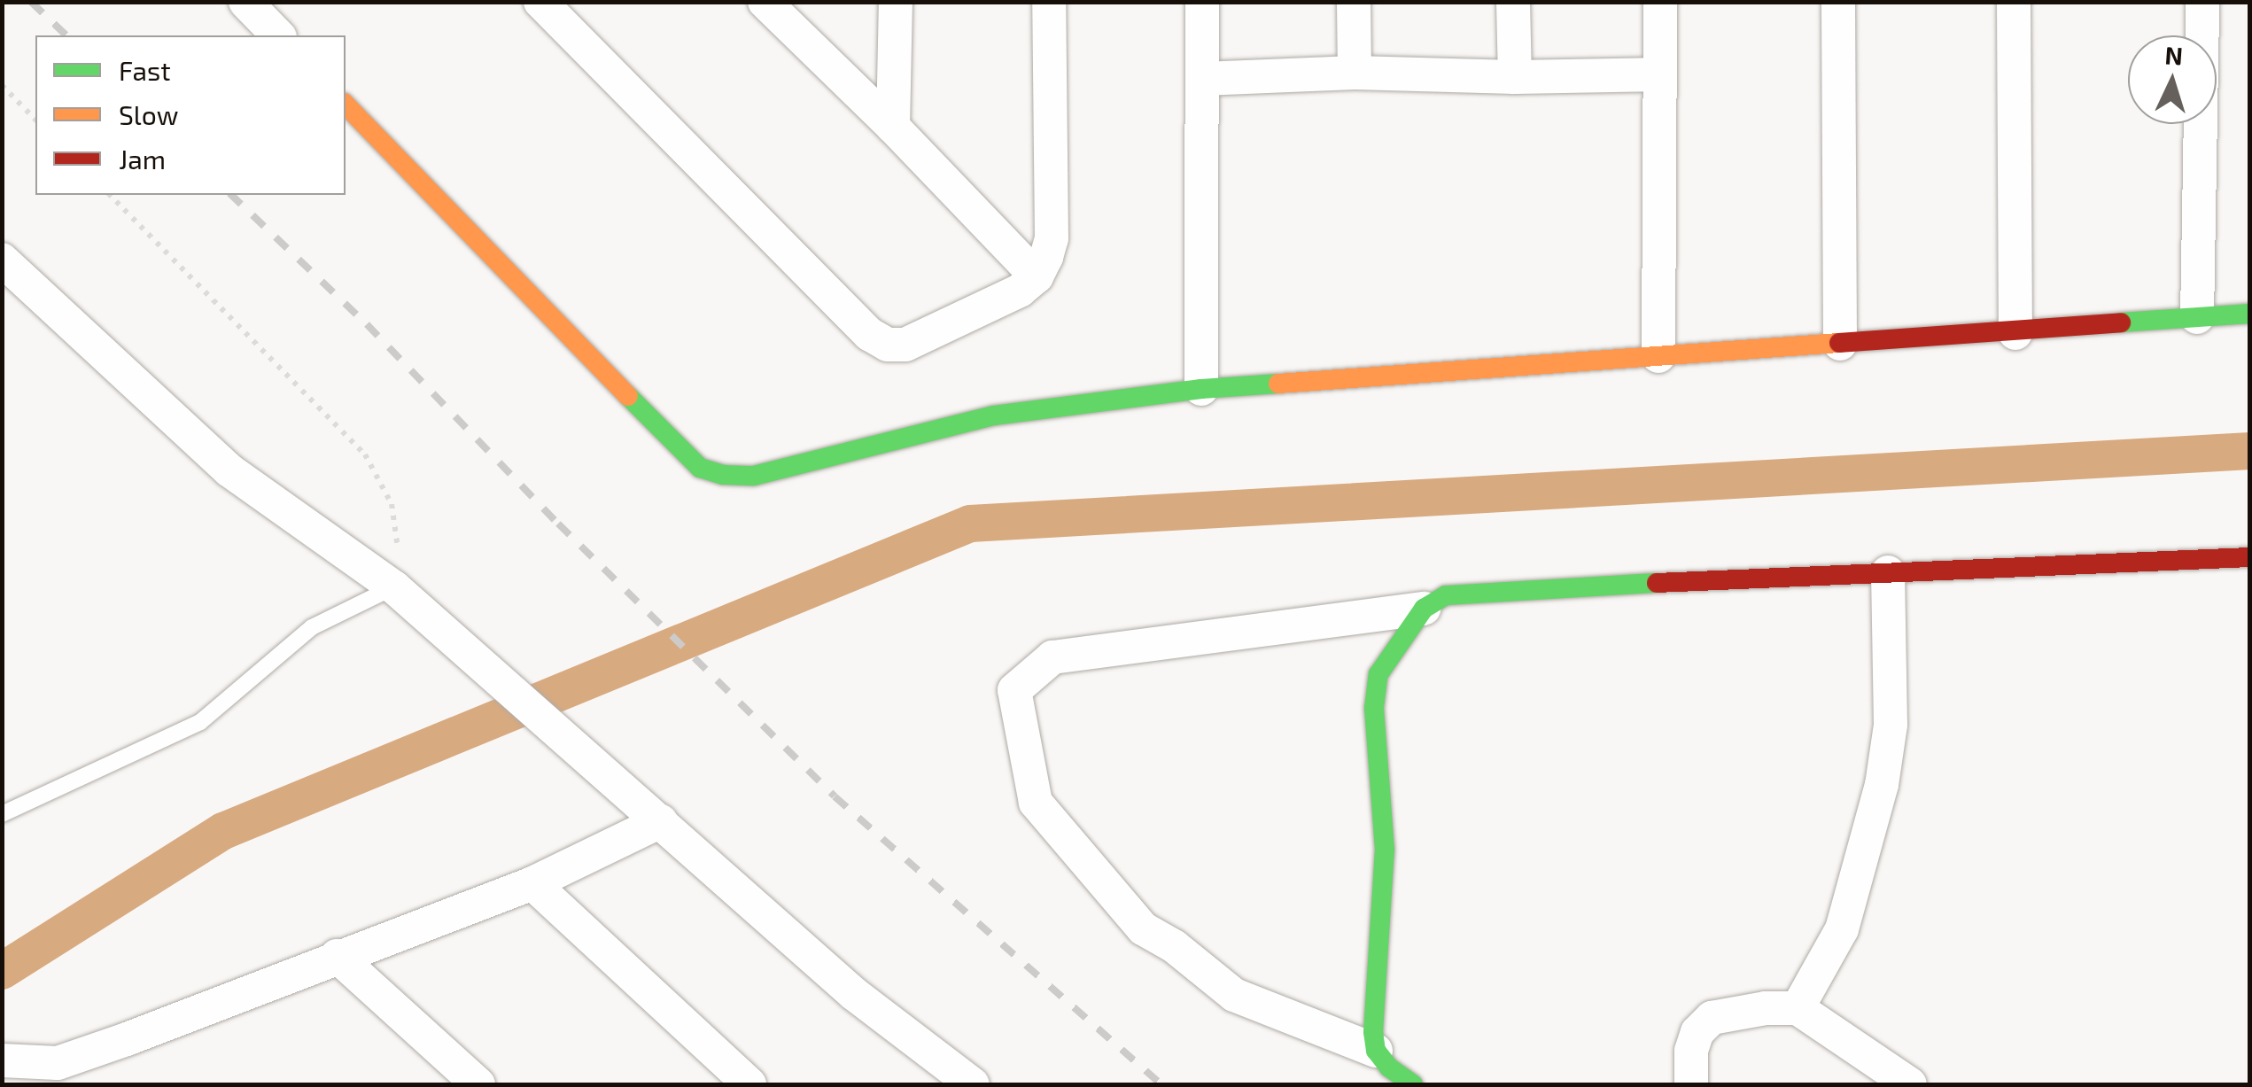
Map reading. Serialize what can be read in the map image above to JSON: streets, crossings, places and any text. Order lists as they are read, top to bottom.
{
  "legend": ["Fast", "Slow", "Jam"],
  "north": "top"
}
